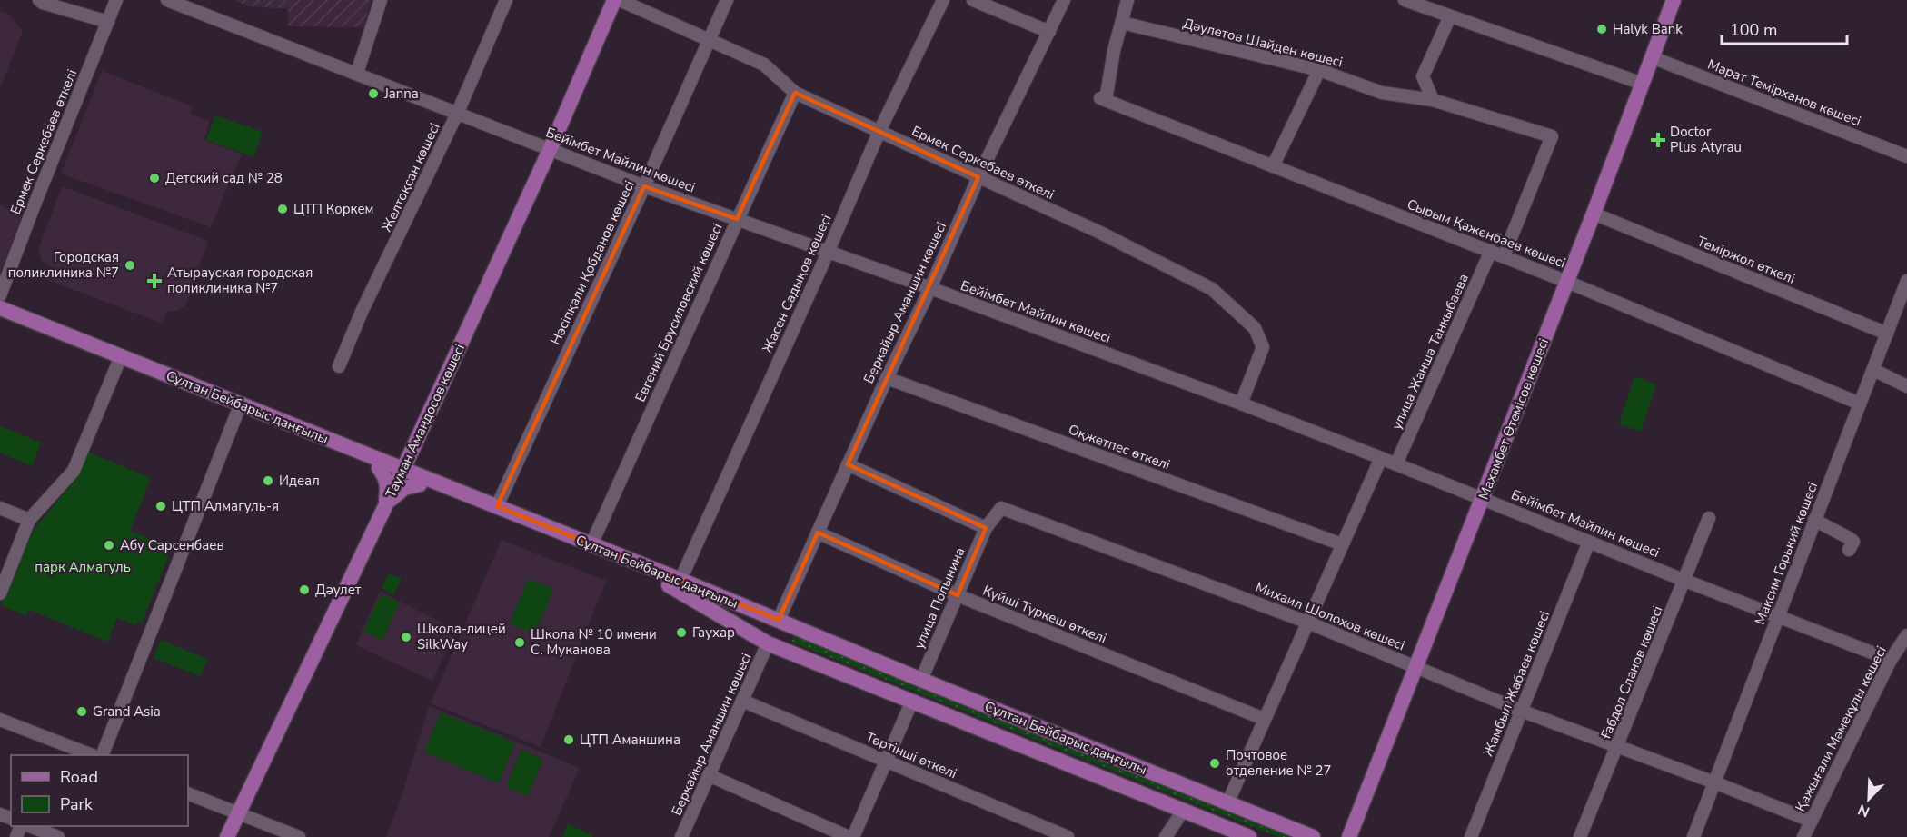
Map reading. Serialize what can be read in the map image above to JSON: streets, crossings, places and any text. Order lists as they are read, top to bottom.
{
  "streets": {
    "main road": ["Сұлтан Бейбарыс даңғылы", "Махамбет Өтемісов көшесі", "Тауман Амандосов көшесі"],
    "street": [
      "Дәулетов Шайден көшесі",
      "Марат Темірханов көшесі",
      "Ермек Серкебаев өткелі",
      "Бейімбет Майлин көшесі",
      "Желтоқсан көшесі",
      "Сырым Қаженбаев көшесі",
      "Теміржол өткелі",
      "Нәсіпқали Қобданов көшесі",
      "Жасен Садықов көшесі",
      "Беркайыр Аманшин көшесі",
      "Евгений Брусиловский көшесі",
      "улица Жанша Танкыбаева",
      "Оқжетпес өткелі",
      "Максим Горький көшесі",
      "улица Полынина",
      "Күйші Түркеш өткелі",
      "Михаил Шолохов көшесі",
      "Ғабдол Сланов көшесі",
      "Жамбыл Жабаев көшесі",
      "Қажығали Мәмекұлы көшесі",
      "Төртінші өткелі"
    ]
  },
  "crossings": [
    ["Дәулетов Шайден көшесі", "Сырым Қаженбаев көшесі"],
    ["Марат Темірханов көшесі", "Махамбет Өтемісов көшесі"],
    ["Ермек Серкебаев өткелі", "Бейімбет Майлин көшесі"],
    ["Ермек Серкебаев өткелі", "Нәсіпқали Қобданов көшесі"],
    ["Ермек Серкебаев өткелі", "Жасен Садықов көшесі"],
    ["Ермек Серкебаев өткелі", "Беркайыр Аманшин көшесі"],
    ["Ермек Серкебаев өткелі", "Евгений Брусиловский көшесі"],
    ["Бейімбет Майлин көшесі", "Желтоқсан көшесі"],
    ["Бейімбет Майлин көшесі", "Нәсіпқали Қобданов көшесі"],
    ["Бейімбет Майлин көшесі", "Жасен Садықов көшесі"],
    ["Бейімбет Майлин көшесі", "Беркайыр Аманшин көшесі"],
    ["Бейімбет Майлин көшесі", "Евгений Брусиловский көшесі"],
    ["Бейімбет Майлин көшесі", "улица Жанша Танкыбаева"],
    ["Бейімбет Майлин көшесі", "Махамбет Өтемісов көшесі"],
    ["Бейімбет Майлин көшесі", "Тауман Амандосов көшесі"],
    ["Бейімбет Майлин көшесі", "Максим Горький көшесі"],
    ["Бейімбет Майлин көшесі", "Ғабдол Сланов көшесі"],
    ["Бейімбет Майлин көшесі", "Жамбыл Жабаев көшесі"],
    ["Бейімбет Майлин көшесі", "Қажығали Мәмекұлы көшесі"],
    ["Сырым Қаженбаев көшесі", "улица Жанша Танкыбаева"],
    ["Сырым Қаженбаев көшесі", "Махамбет Өтемісов көшесі"],
    ["Сырым Қаженбаев көшесі", "Максим Горький көшесі"],
    ["Теміржол өткелі", "Махамбет Өтемісов көшесі"],
    ["Теміржол өткелі", "Максим Горький көшесі"],
    ["Нәсіпқали Қобданов көшесі", "Сұлтан Бейбарыс даңғылы"],
    ["Жасен Садықов көшесі", "Сұлтан Бейбарыс даңғылы"],
    ["Беркайыр Аманшин көшесі", "Сұлтан Бейбарыс даңғылы"],
    ["Беркайыр Аманшин көшесі", "Оқжетпес өткелі"],
    ["Беркайыр Аманшин көшесі", "Күйші Түркеш өткелі"],
    ["Беркайыр Аманшин көшесі", "Төртінші өткелі"],
    ["Евгений Брусиловский көшесі", "Сұлтан Бейбарыс даңғылы"],
    ["Сұлтан Бейбарыс даңғылы", "Тауман Амандосов көшесі"],
    ["Сұлтан Бейбарыс даңғылы", "улица Полынина"],
    ["Махамбет Өтемісов көшесі", "Михаил Шолохов көшесі"],
    ["Максим Горький көшесі", "Михаил Шолохов көшесі"],
    ["улица Полынина", "Күйші Түркеш өткелі"],
    ["улица Полынина", "Михаил Шолохов көшесі"],
    ["Михаил Шолохов көшесі", "Ғабдол Сланов көшесі"],
    ["Михаил Шолохов көшесі", "Жамбыл Жабаев көшесі"],
    ["Михаил Шолохов көшесі", "Қажығали Мәмекұлы көшесі"]
  ],
  "parks": ["парк Алмагуль"],
  "places": {
    "other": [
      "Halyk Bank",
      "Janna",
      "Детский сад № 28",
      "ЦТП Коркем",
      "Городская поликлиника №7",
      "Идеал",
      "ЦТП Алмагуль-я",
      "Абу Сарсенбаев",
      "Дәулет",
      "Гаухар",
      "Школа-лицей SilkWay",
      "Школа № 10 имени С. Муканова",
      "Grand Asia",
      "ЦТП Аманшина",
      "Почтовое отделение № 27"
    ],
    "health": ["Doctor Plus Atyrau", "Атырауская городская поликлиника №7"]
  },
  "legend": ["Road", "Park"],
  "scale_bar": "100 m",
  "north": "bottom left"
}
